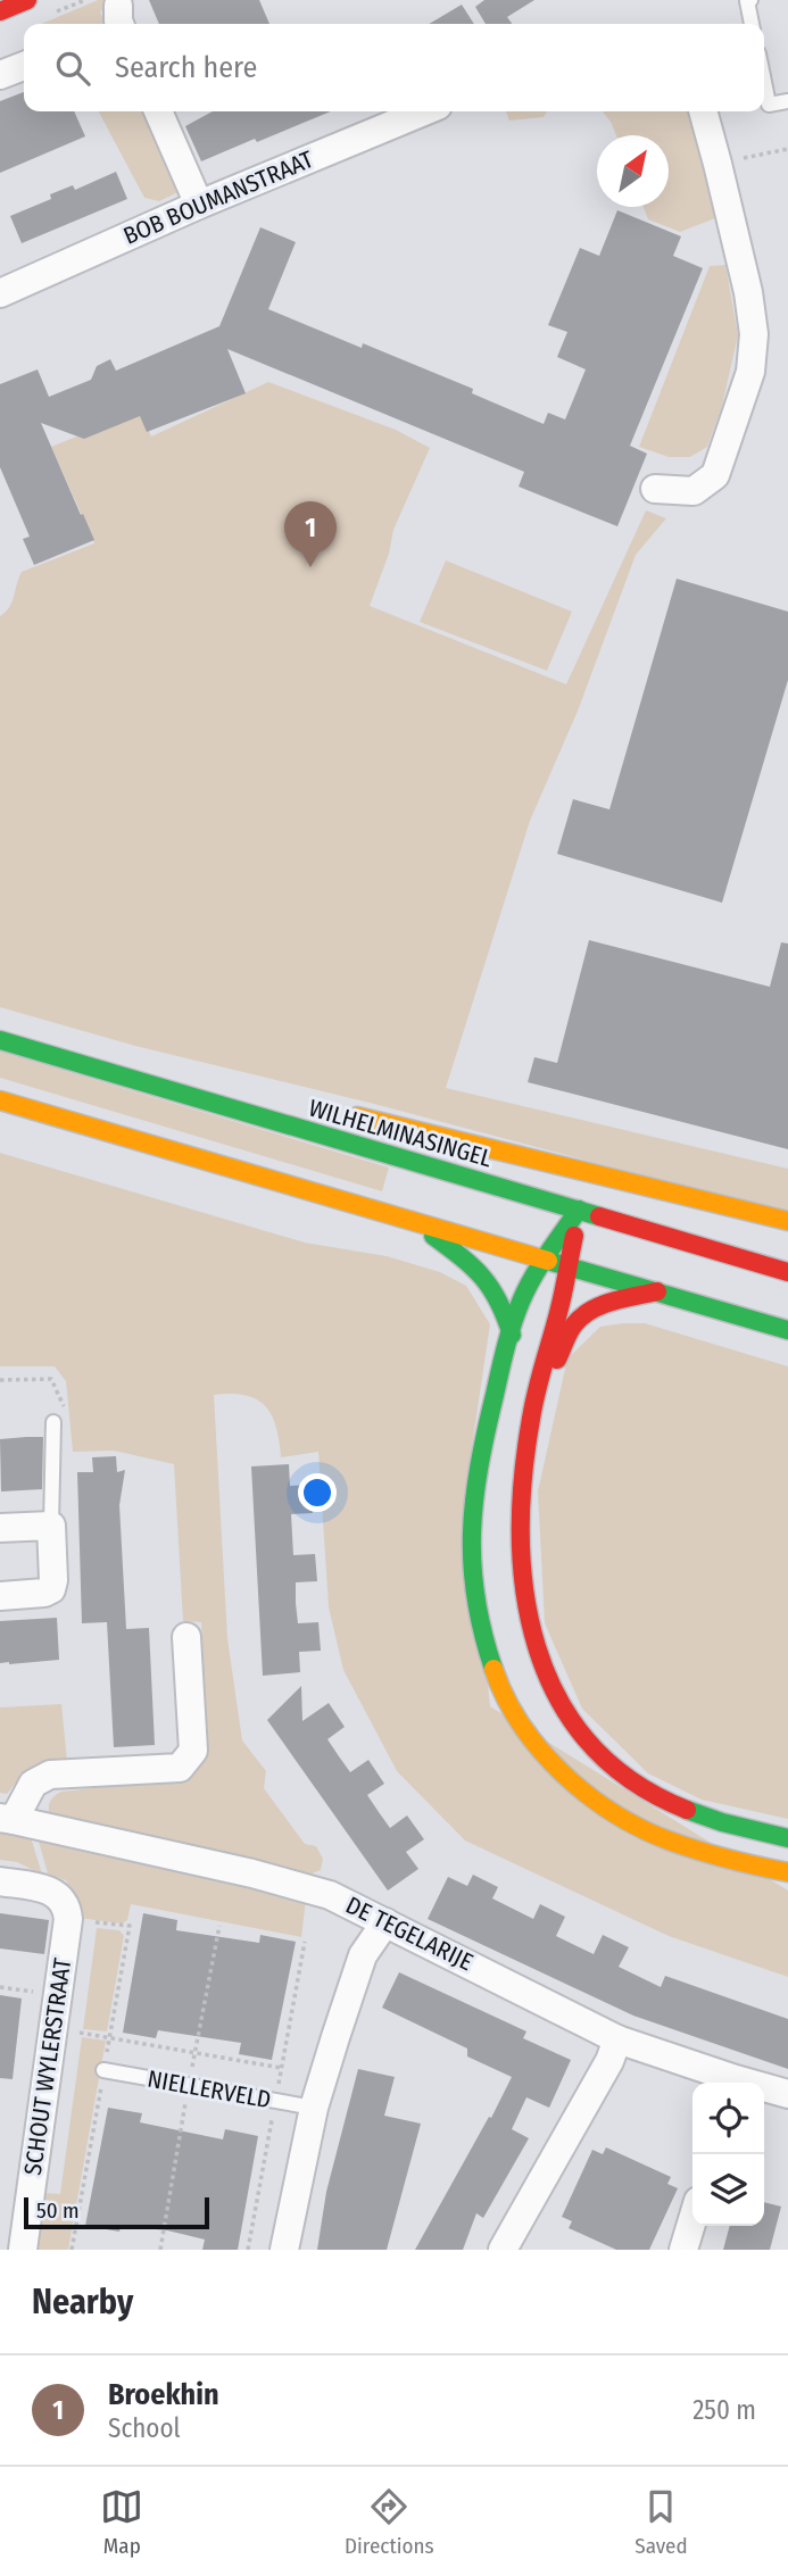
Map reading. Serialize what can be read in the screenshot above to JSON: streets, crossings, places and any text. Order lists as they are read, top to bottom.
{
  "streets": {
    "main road": ["WILHELMINASINGEL"],
    "street": ["BOB BOUMANSTRAAT", "DE TEGELARIJE", "SCHOUT WYLERSTRAAT"],
    "lane": ["NIELLERVELD"]
  },
  "scale_bar": "50 m",
  "north": "top right",
  "page": {
    "search": "Search here",
    "pins": "1",
    "scale": "50 m",
    "heading": "Nearby",
    "list": [
      {
        "mark": "1",
        "name": "Broekhin",
        "note": "School",
        "value": "250 m"
      }
    ],
    "nav": ["Map", "Directions", "Saved"]
  }
}
